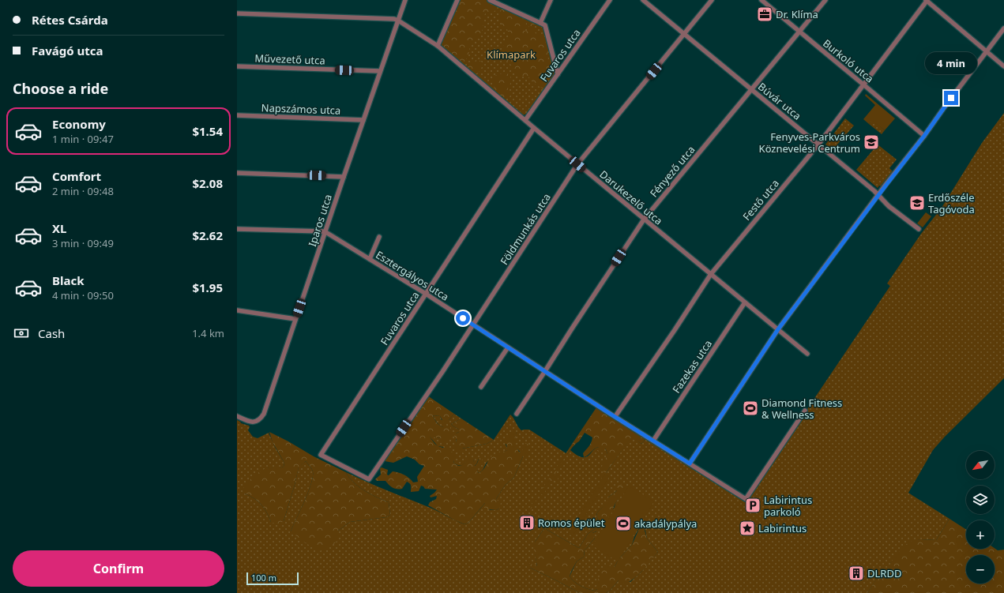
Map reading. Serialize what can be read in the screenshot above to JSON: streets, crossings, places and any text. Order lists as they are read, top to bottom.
{
  "streets": {
    "street": [
      "Fuvaros utca",
      "Művezető utca",
      "Burkoló utca",
      "Búvár utca",
      "Napszámos utca",
      "Fényező utca",
      "Darukezelő utca",
      "Festő utca",
      "Iparos utca",
      "Földmunkás utca",
      "Esztergályos utca",
      "Fazekas utca"
    ]
  },
  "crossings": [
    ["Fuvaros utca", "Darukezelő utca"],
    ["Fuvaros utca", "Földmunkás utca"],
    ["Fuvaros utca", "Esztergályos utca"],
    ["Művezető utca", "Iparos utca"],
    ["Burkoló utca", "Fényező utca"],
    ["Burkoló utca", "Festő utca"],
    ["Búvár utca", "Fényező utca"],
    ["Búvár utca", "Festő utca"],
    ["Búvár utca", "Földmunkás utca"],
    ["Napszámos utca", "Iparos utca"],
    ["Fényező utca", "Darukezelő utca"],
    ["Fényező utca", "Esztergályos utca"],
    ["Darukezelő utca", "Festő utca"],
    ["Darukezelő utca", "Iparos utca"],
    ["Darukezelő utca", "Földmunkás utca"],
    ["Darukezelő utca", "Fazekas utca"],
    ["Festő utca", "Esztergályos utca"],
    ["Iparos utca", "Esztergályos utca"],
    ["Földmunkás utca", "Esztergályos utca"],
    ["Esztergályos utca", "Fazekas utca"]
  ],
  "parks": ["Klímapark"],
  "places": {
    "office": ["Dr. Klíma"],
    "school or university": ["Fenyves-Parkváros Köznevelési Centrum", "Erdőszéle Tagóvoda"],
    "sports": ["Diamond Fitness & Wellness", "akadálypálya"],
    "parking": ["Labirintus parkoló"],
    "building": ["Romos épület", "DLRDD"],
    "place": ["Labirintus"]
  },
  "scale_bar": "100 m",
  "north": "bottom left",
  "page": {
    "banner": ["Rétes Csárda", "Favágó utca"],
    "bubble": "4 min",
    "heading": "Choose a ride",
    "list": [
      {
        "name": "Economy",
        "note": "1 min · 09:47",
        "value": "$1.54"
      },
      {
        "name": "Comfort",
        "note": "2 min · 09:48",
        "value": "$2.08"
      },
      {
        "name": "XL",
        "note": "3 min · 09:49",
        "value": "$2.62"
      },
      {
        "name": "Black",
        "note": "4 min · 09:50",
        "value": "$1.95"
      }
    ],
    "pay": ["Cash", "1.4 km"],
    "map_buttons": ["+", "−"],
    "buttons": "Confirm",
    "scale": "100 m"
  }
}
